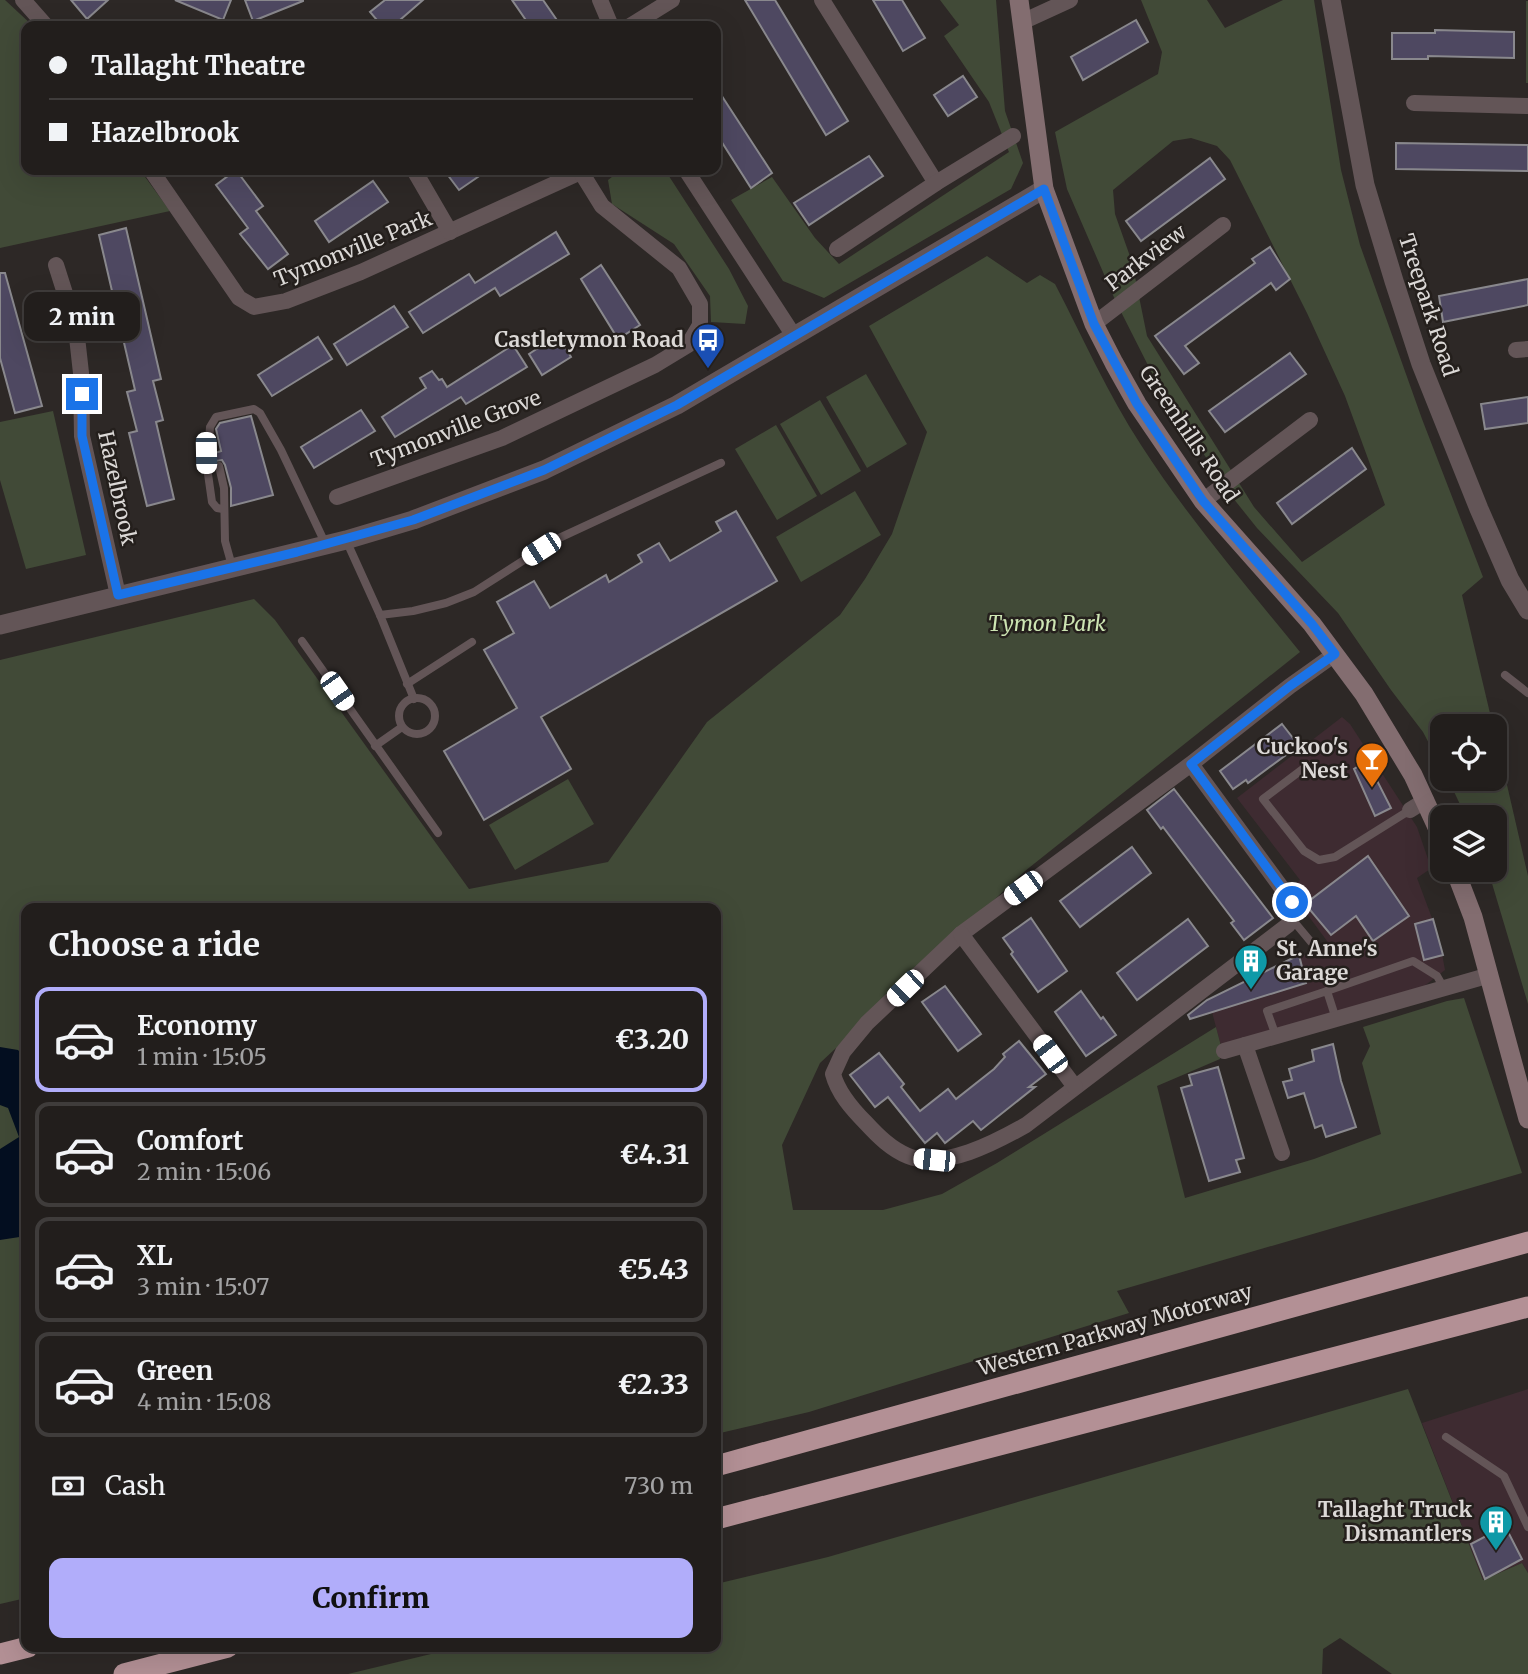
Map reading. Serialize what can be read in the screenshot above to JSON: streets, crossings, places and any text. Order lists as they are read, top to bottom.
{
  "streets": {
    "highway": ["Western Parkway Motorway"],
    "main road": ["Greenhills Road"],
    "street": [
      "Tymonville Park",
      "Parkview",
      "Treepark Road",
      "Tymonville Grove",
      "Hazelbrook"
    ]
  },
  "crossings": [
    ["Parkview", "Greenhills Road"]
  ],
  "parks": ["Tymon Park"],
  "places": {
    "bus stop": ["Castletymon Road"],
    "bar": ["Cuckoo's Nest"],
    "building": ["St. Anne's Garage", "Tallaght Truck Dismantlers"]
  },
  "page": {
    "banner": ["Tallaght Theatre", "Hazelbrook"],
    "bubble": "2 min",
    "heading": "Choose a ride",
    "list": [
      {
        "name": "Economy",
        "note": "1 min · 15:05",
        "value": "€3.20"
      },
      {
        "name": "Comfort",
        "note": "2 min · 15:06",
        "value": "€4.31"
      },
      {
        "name": "XL",
        "note": "3 min · 15:07",
        "value": "€5.43"
      },
      {
        "name": "Green",
        "note": "4 min · 15:08",
        "value": "€2.33"
      }
    ],
    "pay": ["Cash", "730 m"],
    "buttons": "Confirm"
  }
}
